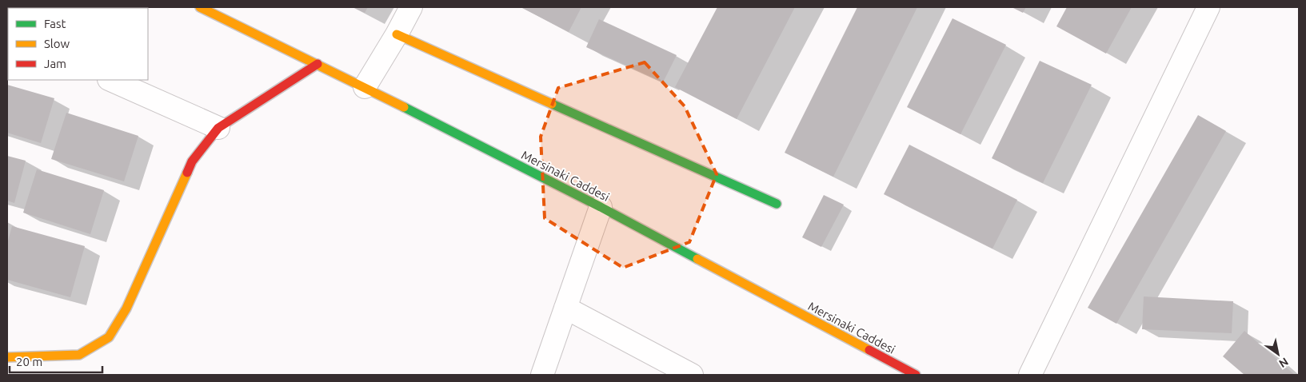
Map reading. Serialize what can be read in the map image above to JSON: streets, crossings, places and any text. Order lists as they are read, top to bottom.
{
  "streets": {
    "street": ["Mersinaki Caddesi"]
  },
  "legend": ["Fast", "Slow", "Jam"],
  "scale_bar": "20 m",
  "north": "bottom right"
}
